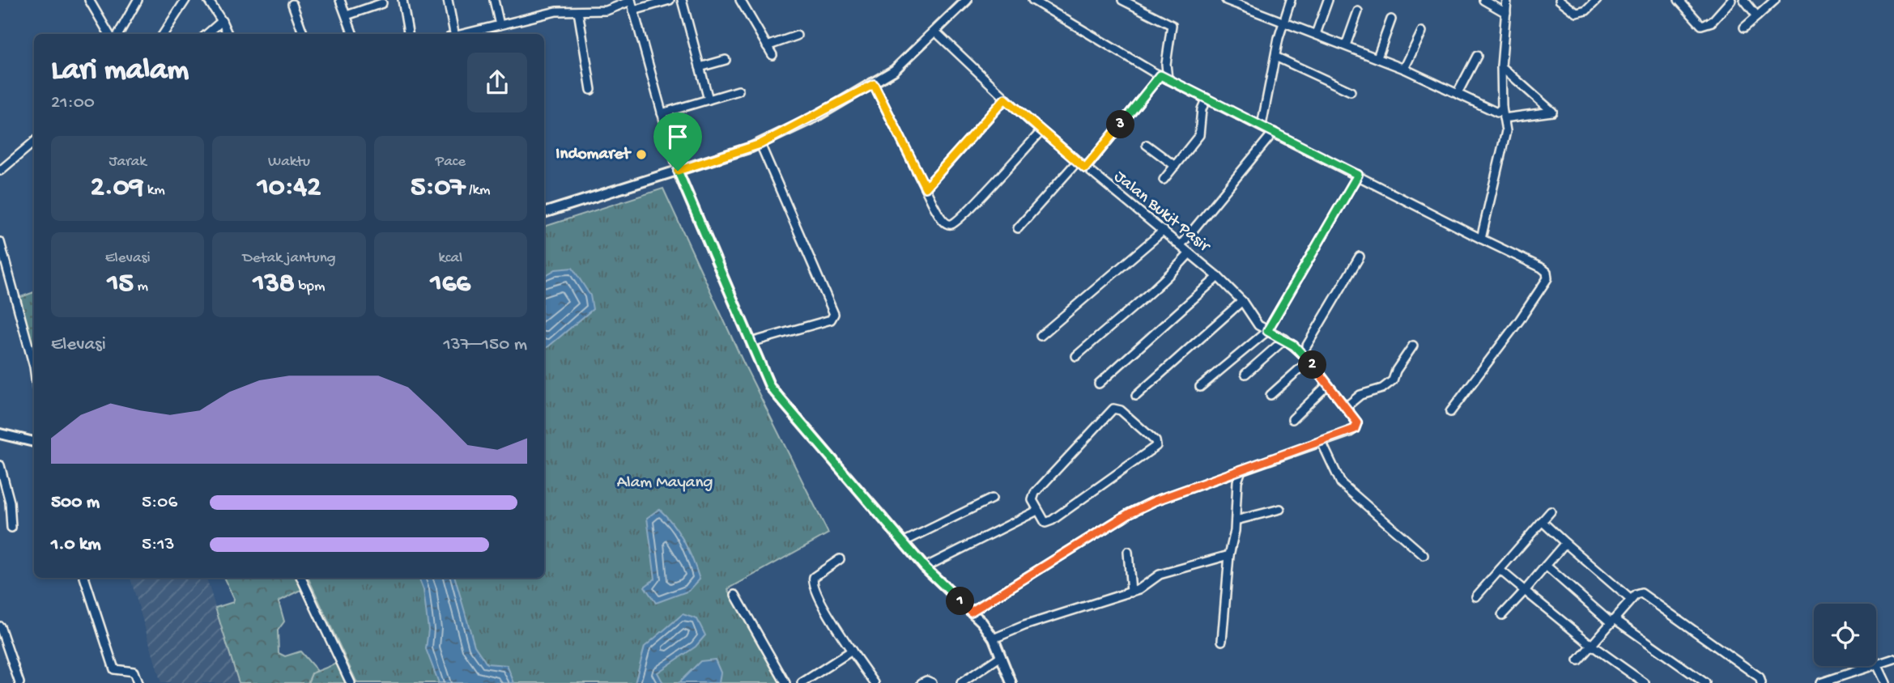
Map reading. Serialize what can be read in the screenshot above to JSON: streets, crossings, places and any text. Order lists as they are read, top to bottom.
{
  "streets": {
    "street": ["Jalan Bukit Pasir"]
  },
  "parks": ["Alam Mayang"],
  "places": ["Indomaret"],
  "page": {
    "heading": ["Lari malam", "21:00"],
    "pins": ["3", "2", "1"],
    "stats": [
      ["Jarak", "2.09 km"],
      ["Waktu", "10:42"],
      ["Pace", "5:07 /km"],
      ["Elevasi", "15 m"],
      ["Detak jantung", "138 bpm"],
      ["kcal", "166"]
    ],
    "chart": ["Elevasi", "137–150 m"],
    "list": [
      {
        "name": "500 m",
        "note": "5:06"
      },
      {
        "name": "1.0 km",
        "note": "5:13"
      }
    ]
  }
}
